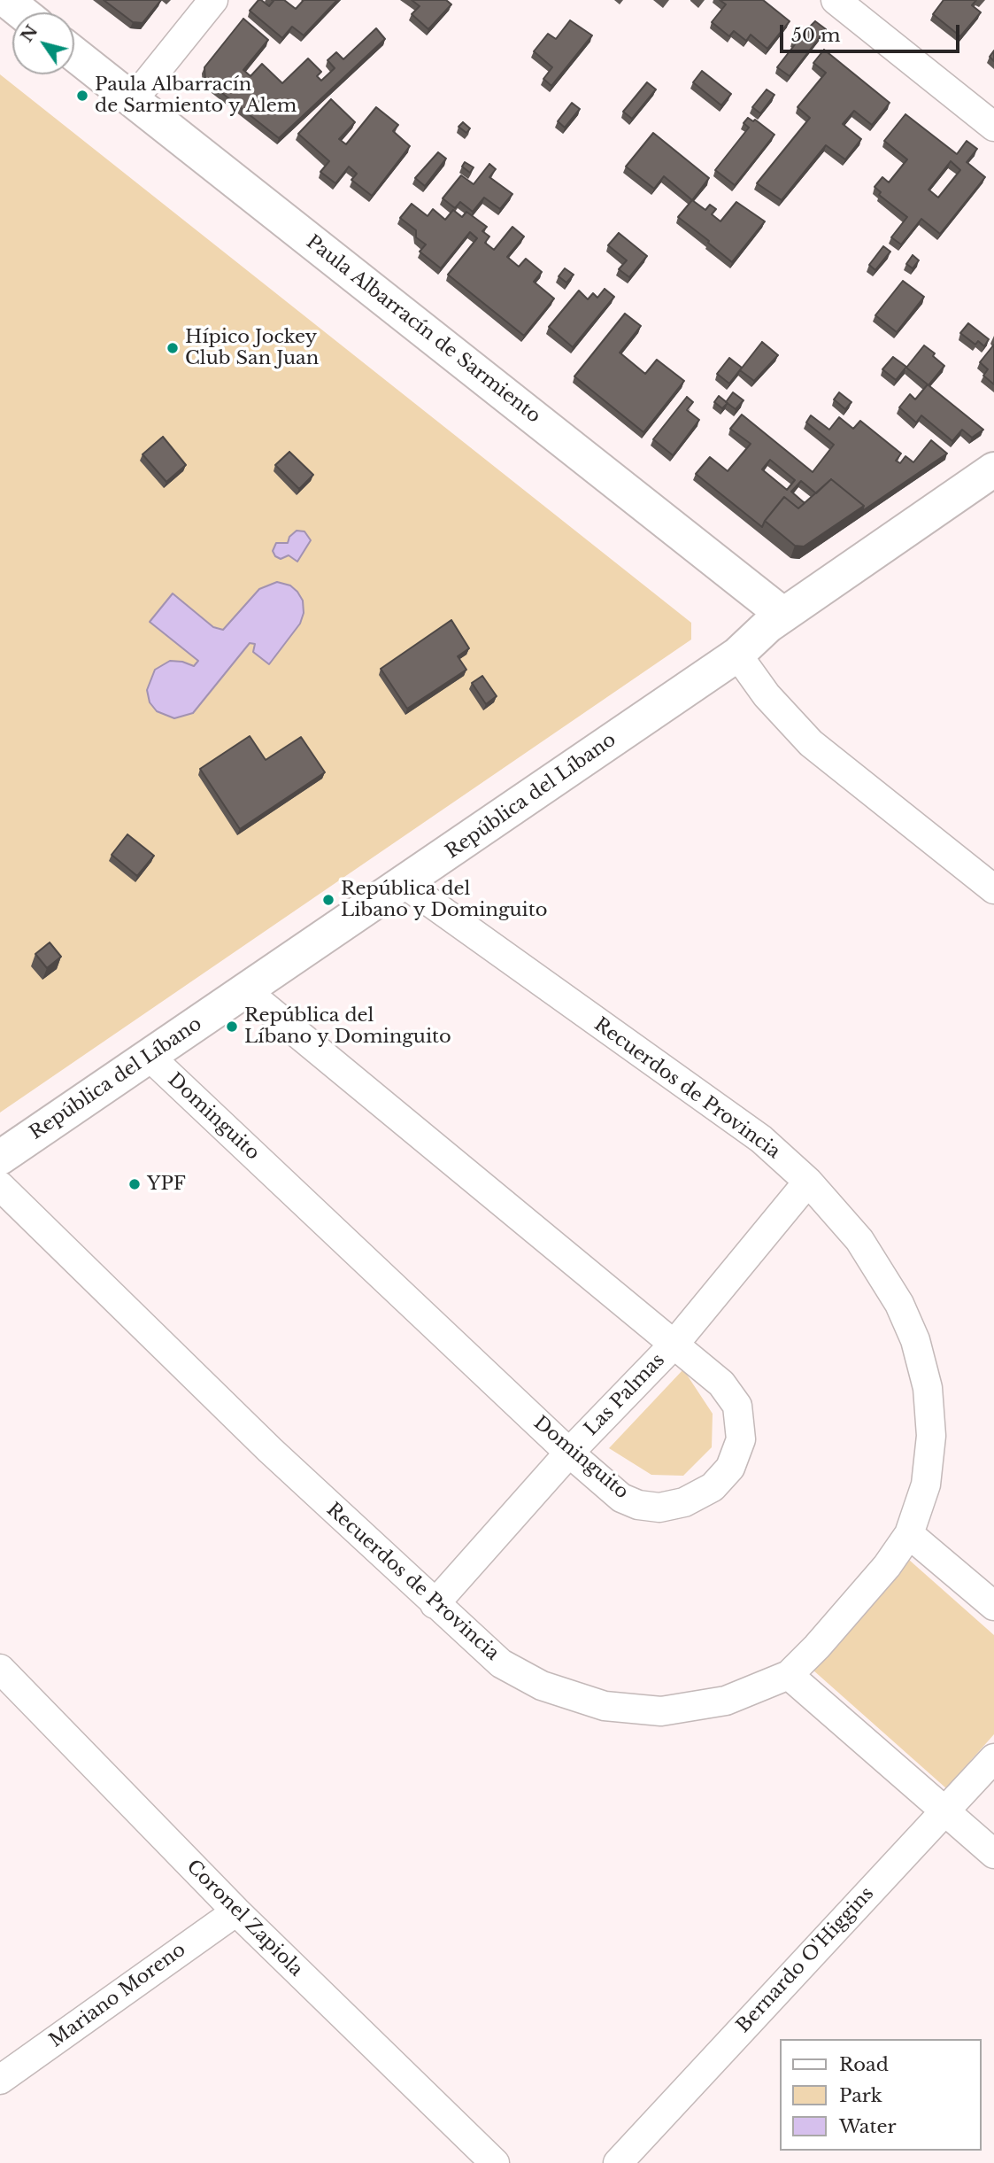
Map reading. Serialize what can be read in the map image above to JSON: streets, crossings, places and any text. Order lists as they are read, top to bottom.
{
  "streets": {
    "main road": ["Paula Albarracín de Sarmiento", "República del Líbano"],
    "street": [
      "Recuerdos de Provincia",
      "Dominguito",
      "Las Palmas",
      "Coronel Zapiola",
      "Bernardo O'Higgins",
      "Mariano Moreno"
    ]
  },
  "crossings": [
    ["Paula Albarracín de Sarmiento", "República del Líbano"],
    ["República del Líbano", "Recuerdos de Provincia"],
    ["República del Líbano", "Dominguito"],
    ["Recuerdos de Provincia", "Las Palmas"],
    ["Dominguito", "Las Palmas"],
    ["Coronel Zapiola", "Mariano Moreno"]
  ],
  "places": [
    "Paula Albarracín de Sarmiento y Alem",
    "Hípico Jockey Club San Juan",
    "República del Libano y Dominguito",
    "República del Líbano y Dominguito",
    "YPF"
  ],
  "legend": ["Road", "Park", "Water"],
  "scale_bar": "50 m",
  "north": "top left"
}
